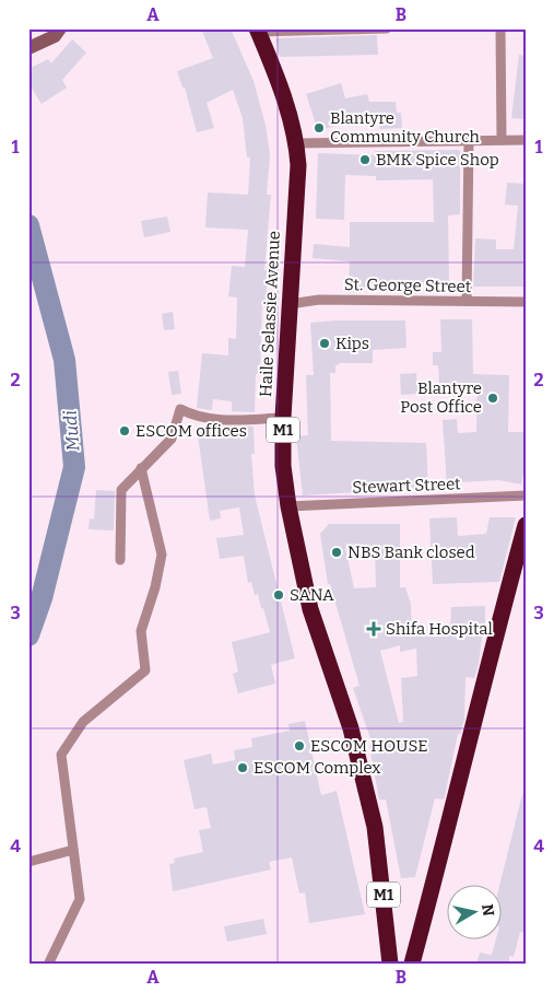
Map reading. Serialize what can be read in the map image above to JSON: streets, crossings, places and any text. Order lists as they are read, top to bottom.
{
  "streets": {
    "highway": ["Haile Selassie Avenue", "M1"],
    "street": ["St. George Street", "Stewart Street"]
  },
  "crossings": [
    ["St. George Street", "Haile Selassie Avenue"],
    ["Haile Selassie Avenue", "Stewart Street"]
  ],
  "water": ["Mudi"],
  "places": {
    "other": [
      "Blantyre Community Church",
      "BMK Spice Shop",
      "Kips",
      "Blantyre Post Office",
      "ESCOM offices",
      "NBS Bank closed",
      "SANA",
      "ESCOM HOUSE",
      "ESCOM Complex"
    ],
    "health": ["Shifa Hospital"]
  },
  "north": "right",
  "grid": {
    "columns": ["A", "B"],
    "rows": [
      "1",
      "2",
      "3",
      "4"
    ]
  }
}
